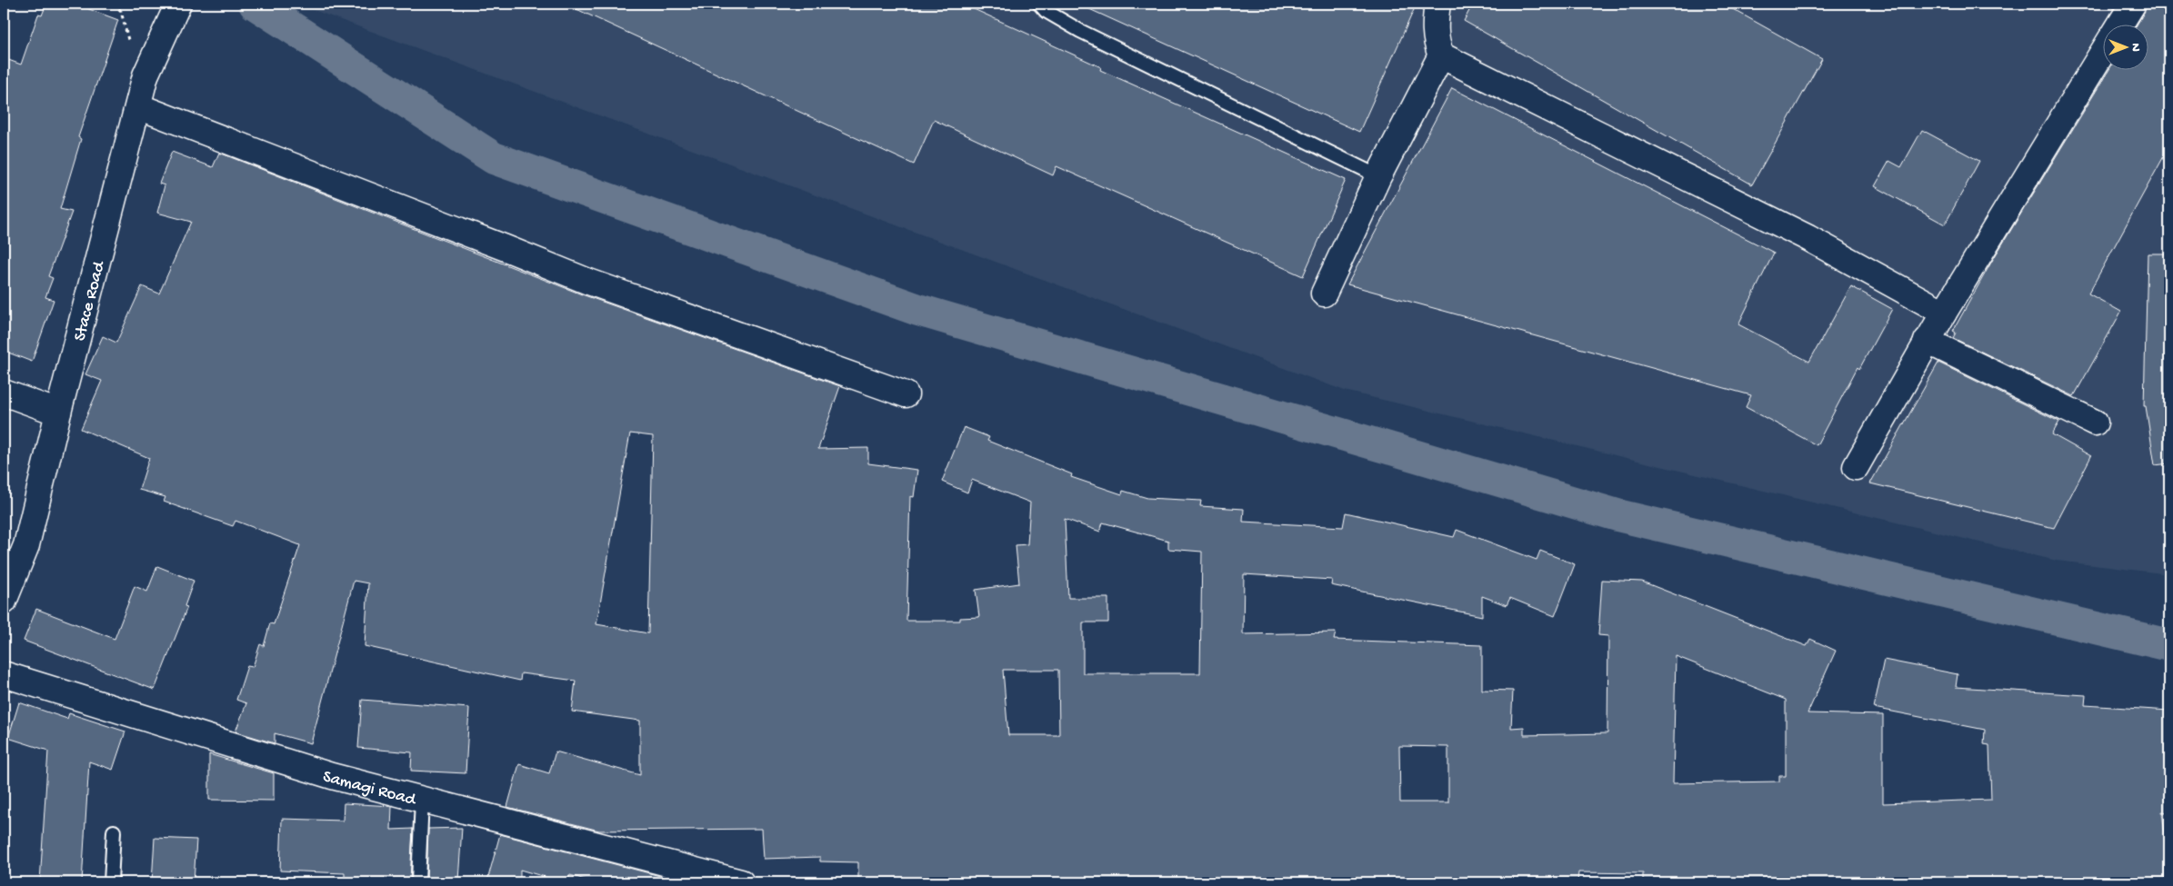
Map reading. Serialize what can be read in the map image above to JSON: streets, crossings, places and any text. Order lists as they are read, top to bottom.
{
  "streets": {
    "street": ["Stace Road", "Samagi Road"]
  },
  "north": "right"
}
